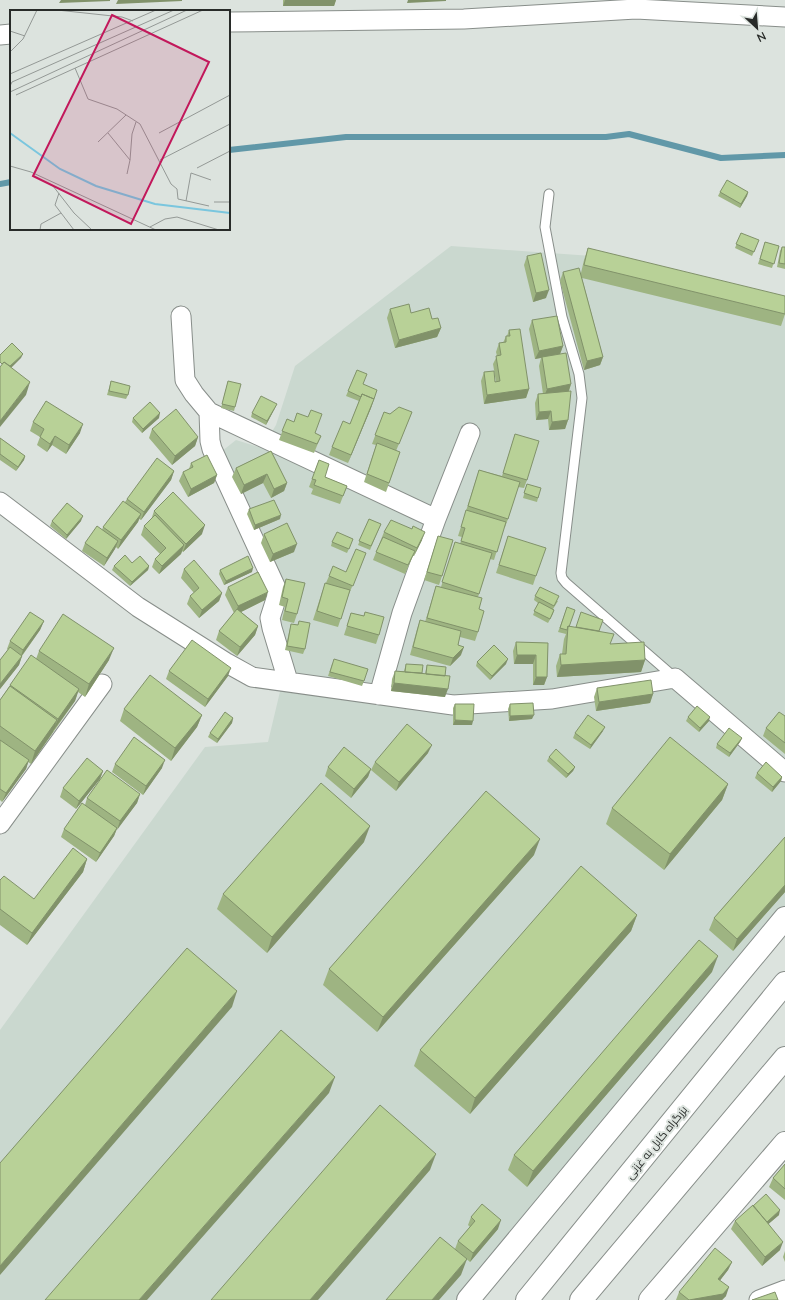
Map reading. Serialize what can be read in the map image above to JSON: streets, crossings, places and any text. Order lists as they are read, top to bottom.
{
  "streets": {
    "main road": ["بزرگراه کابل به غزنی"]
  },
  "north": "bottom right"
}
